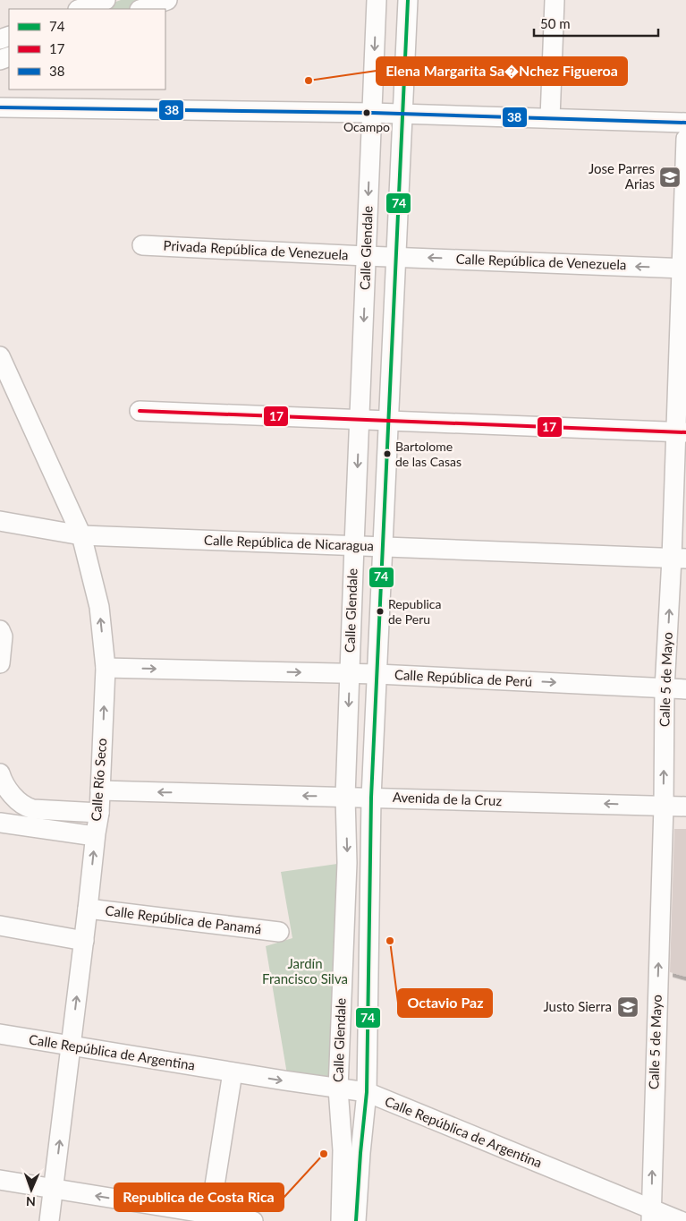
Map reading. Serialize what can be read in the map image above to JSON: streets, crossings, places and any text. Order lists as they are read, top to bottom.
{
  "streets": {
    "street": [
      "Calle Glendale",
      "Privada República de Venezuela",
      "Calle República de Venezuela",
      "Calle República de Nicaragua",
      "Calle República de Perú",
      "Calle 5 de Mayo",
      "Calle Río Seco",
      "Avenida de la Cruz",
      "Calle República de Panamá",
      "Calle República de Argentina"
    ]
  },
  "crossings": [
    ["Calle Glendale", "Privada República de Venezuela"],
    ["Calle Glendale", "Calle República de Venezuela"],
    ["Calle Glendale", "Calle República de Nicaragua"],
    ["Calle Glendale", "Calle República de Perú"],
    ["Calle Glendale", "Avenida de la Cruz"],
    ["Calle Glendale", "Calle República de Argentina"],
    ["Privada República de Venezuela", "Calle República de Venezuela"],
    ["Calle República de Venezuela", "Calle 5 de Mayo"],
    ["Calle República de Nicaragua", "Calle 5 de Mayo"],
    ["Calle República de Nicaragua", "Calle Río Seco"],
    ["Calle República de Perú", "Calle 5 de Mayo"],
    ["Calle República de Perú", "Calle Río Seco"],
    ["Calle 5 de Mayo", "Avenida de la Cruz"],
    ["Calle 5 de Mayo", "Calle República de Argentina"],
    ["Calle Río Seco", "Avenida de la Cruz"],
    ["Calle Río Seco", "Calle República de Panamá"],
    ["Calle Río Seco", "Calle República de Argentina"]
  ],
  "one_way": [
    "Calle República de Perú",
    "Calle 5 de Mayo",
    "Calle Río Seco",
    "Avenida de la Cruz"
  ],
  "parks": ["Jardín Francisco Silva"],
  "places": {
    "other": [
      "Elena Margarita Sa�Nchez Figueroa",
      "Ocampo",
      "Bartolome de las Casas",
      "Republica de Peru",
      "Octavio Paz",
      "Republica de Costa Rica"
    ],
    "school or university": ["Jose Parres Arias", "Justo Sierra"]
  },
  "lines": ["transit line 74", "transit line 38", "transit line 17"],
  "legend": ["74", "17", "38"],
  "scale_bar": "50 m",
  "north": "bottom"
}
